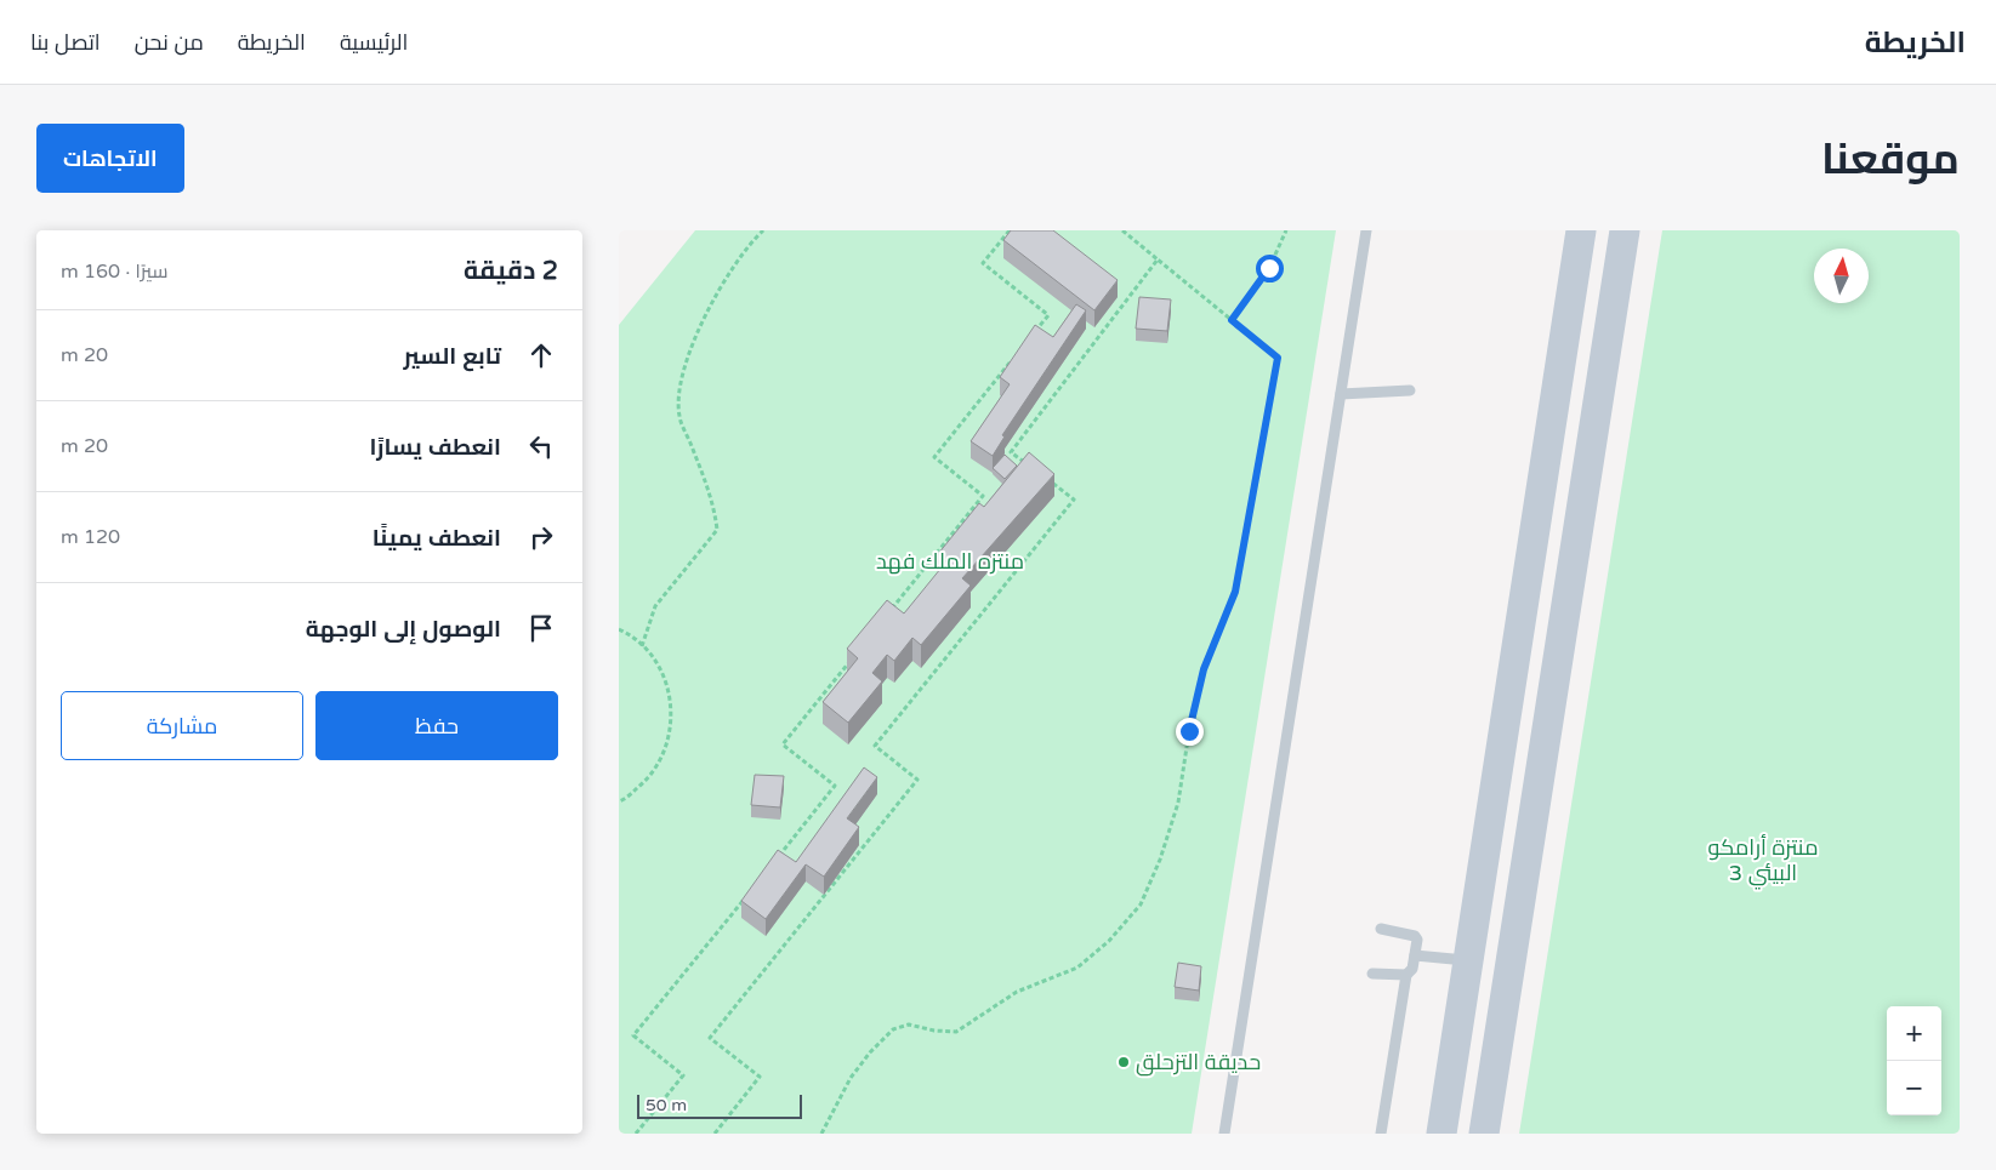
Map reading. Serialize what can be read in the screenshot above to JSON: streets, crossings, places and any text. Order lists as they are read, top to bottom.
{
  "parks": ["منتزه الملك فهد", "منتزة أرامكو البيئي 3"],
  "places": ["حديقة التزحلق"],
  "scale_bar": "50 m",
  "north": "top",
  "page": {
    "header": "الخريطة",
    "nav": [
      "الرئيسية",
      "الخريطة",
      "من نحن",
      "اتصل بنا"
    ],
    "title": "موقعنا",
    "buttons": [
      "الاتجاهات",
      ["حفظ", "مشاركة"]
    ],
    "heading": ["2 دقيقة", "سيرًا · 160 m"],
    "list": [
      ["تابع السير", "20 m"],
      ["انعطف يسارًا", "20 m"],
      ["انعطف يمينًا", "120 m"],
      "الوصول إلى الوجهة"
    ],
    "map_buttons": ["+", "−"],
    "scale": "50 m"
  }
}
